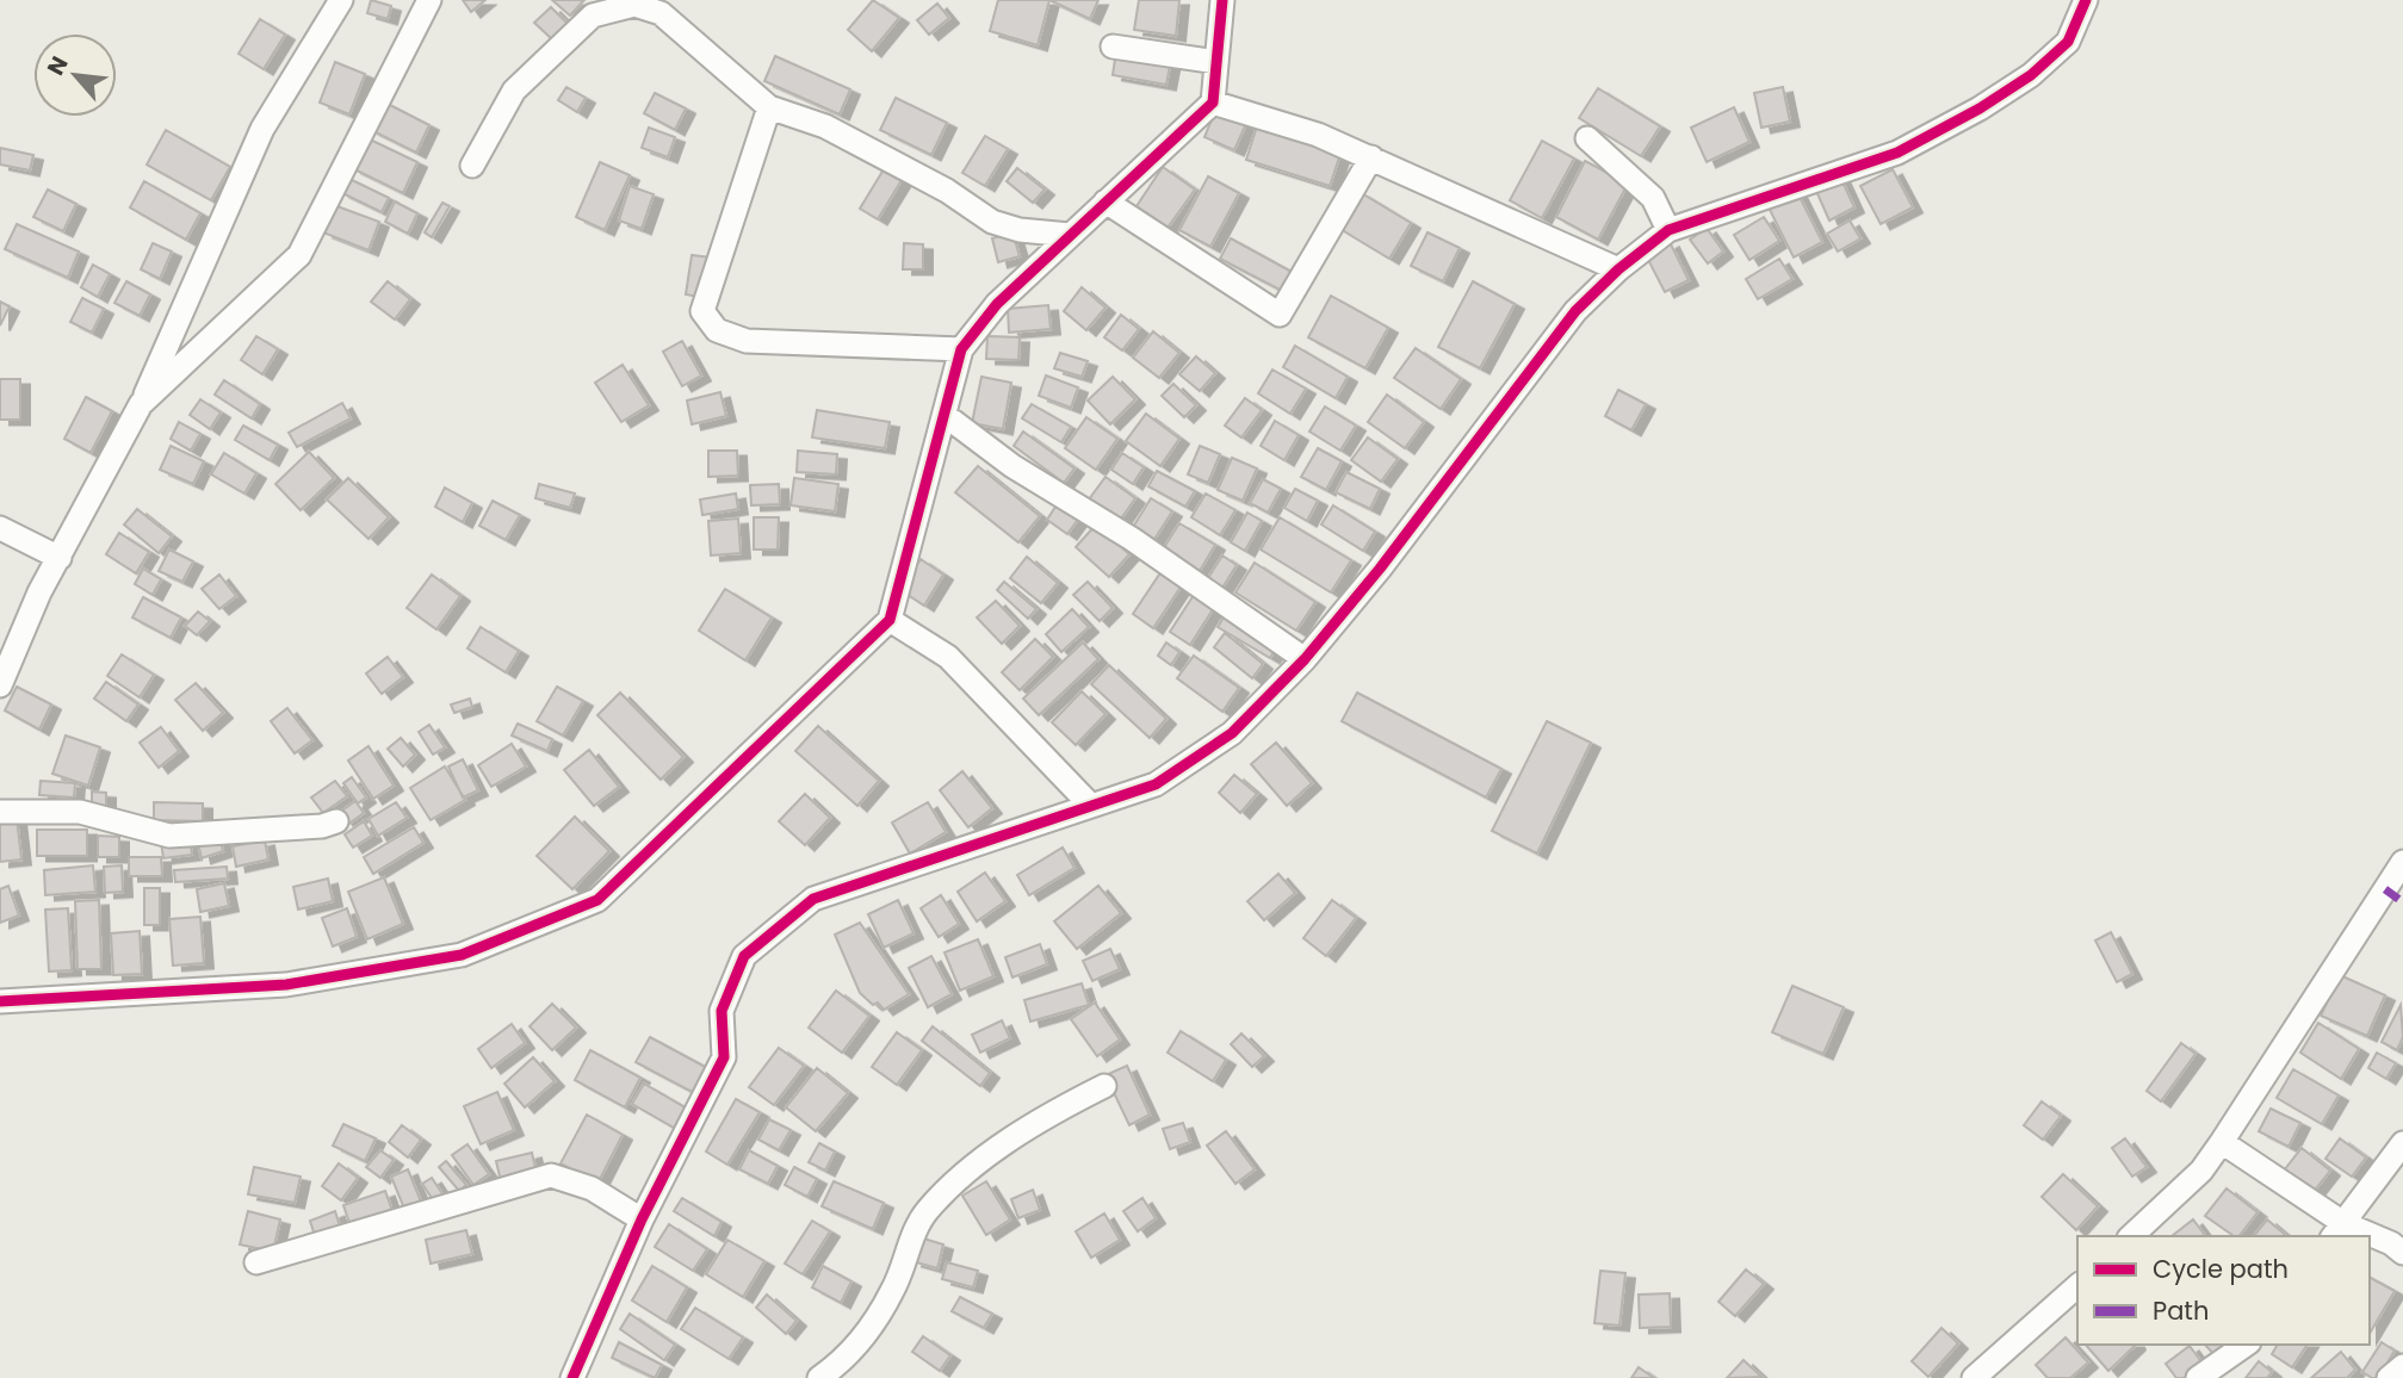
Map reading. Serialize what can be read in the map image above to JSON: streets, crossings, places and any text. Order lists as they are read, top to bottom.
{
  "legend": ["Cycle path", "Path"],
  "north": "top left"
}
